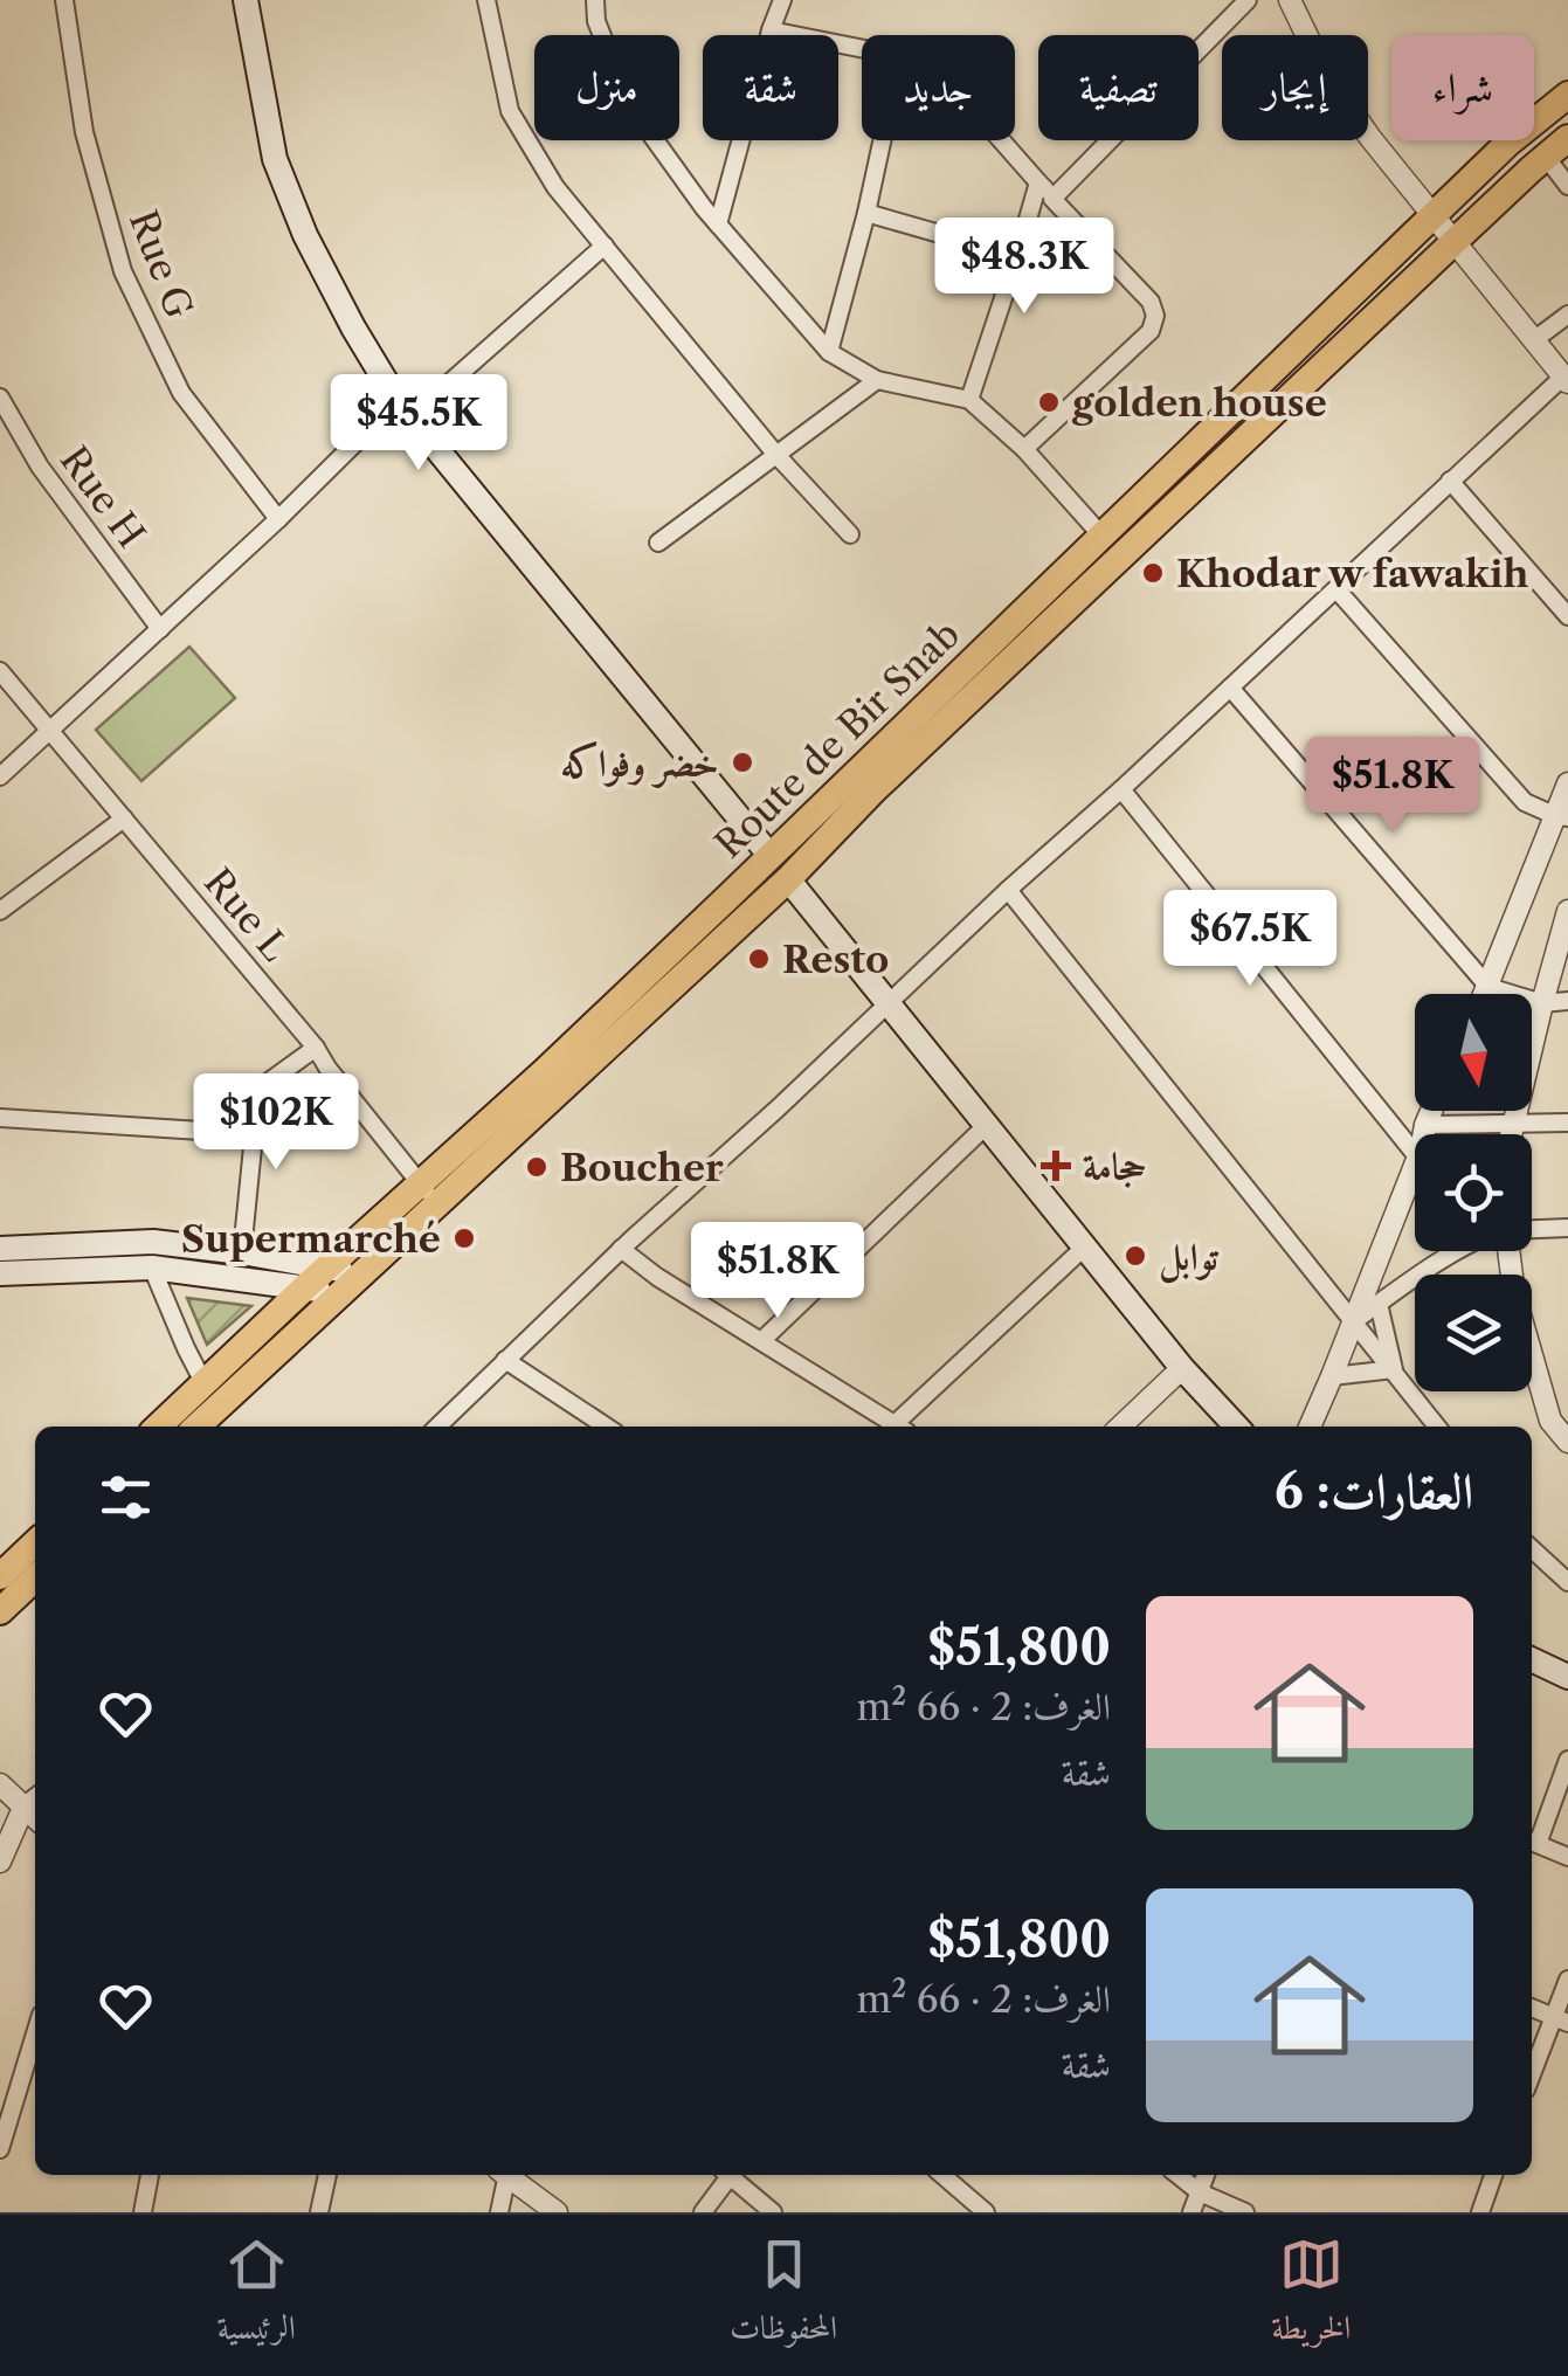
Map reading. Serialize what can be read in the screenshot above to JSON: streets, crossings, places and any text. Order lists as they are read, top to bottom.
{
  "streets": {
    "main road": ["Route de Bir Snab"],
    "street": ["Rue G", "Rue H", "Rue L"]
  },
  "crossings": [
    ["Route de Bir Snab", "Rue L"]
  ],
  "places": {
    "other": [
      "golden house",
      "Khodar w fawakih",
      "خضر وفواكه",
      "Resto",
      "Boucher",
      "Supermarché",
      "توابل"
    ],
    "health": ["حجامة"]
  },
  "north": "bottom",
  "page": {
    "chip": [
      "شراء",
      "إيجار",
      "تصفية",
      "جديد",
      "شقة",
      "منزل"
    ],
    "price": [
      "$48.3K",
      "$45.5K",
      "$51.8K",
      "$67.5K",
      "$102K",
      "$51.8K"
    ],
    "heading": "العقارات: 6",
    "list": [
      {
        "name": "$51,800",
        "note": "الغرف: 2 · 66 m² · شقة"
      },
      {
        "name": "$51,800",
        "note": "الغرف: 2 · 66 m² · شقة"
      }
    ],
    "tabs": ["الخريطة", "المحفوظات", "الرئيسية"]
  }
}
